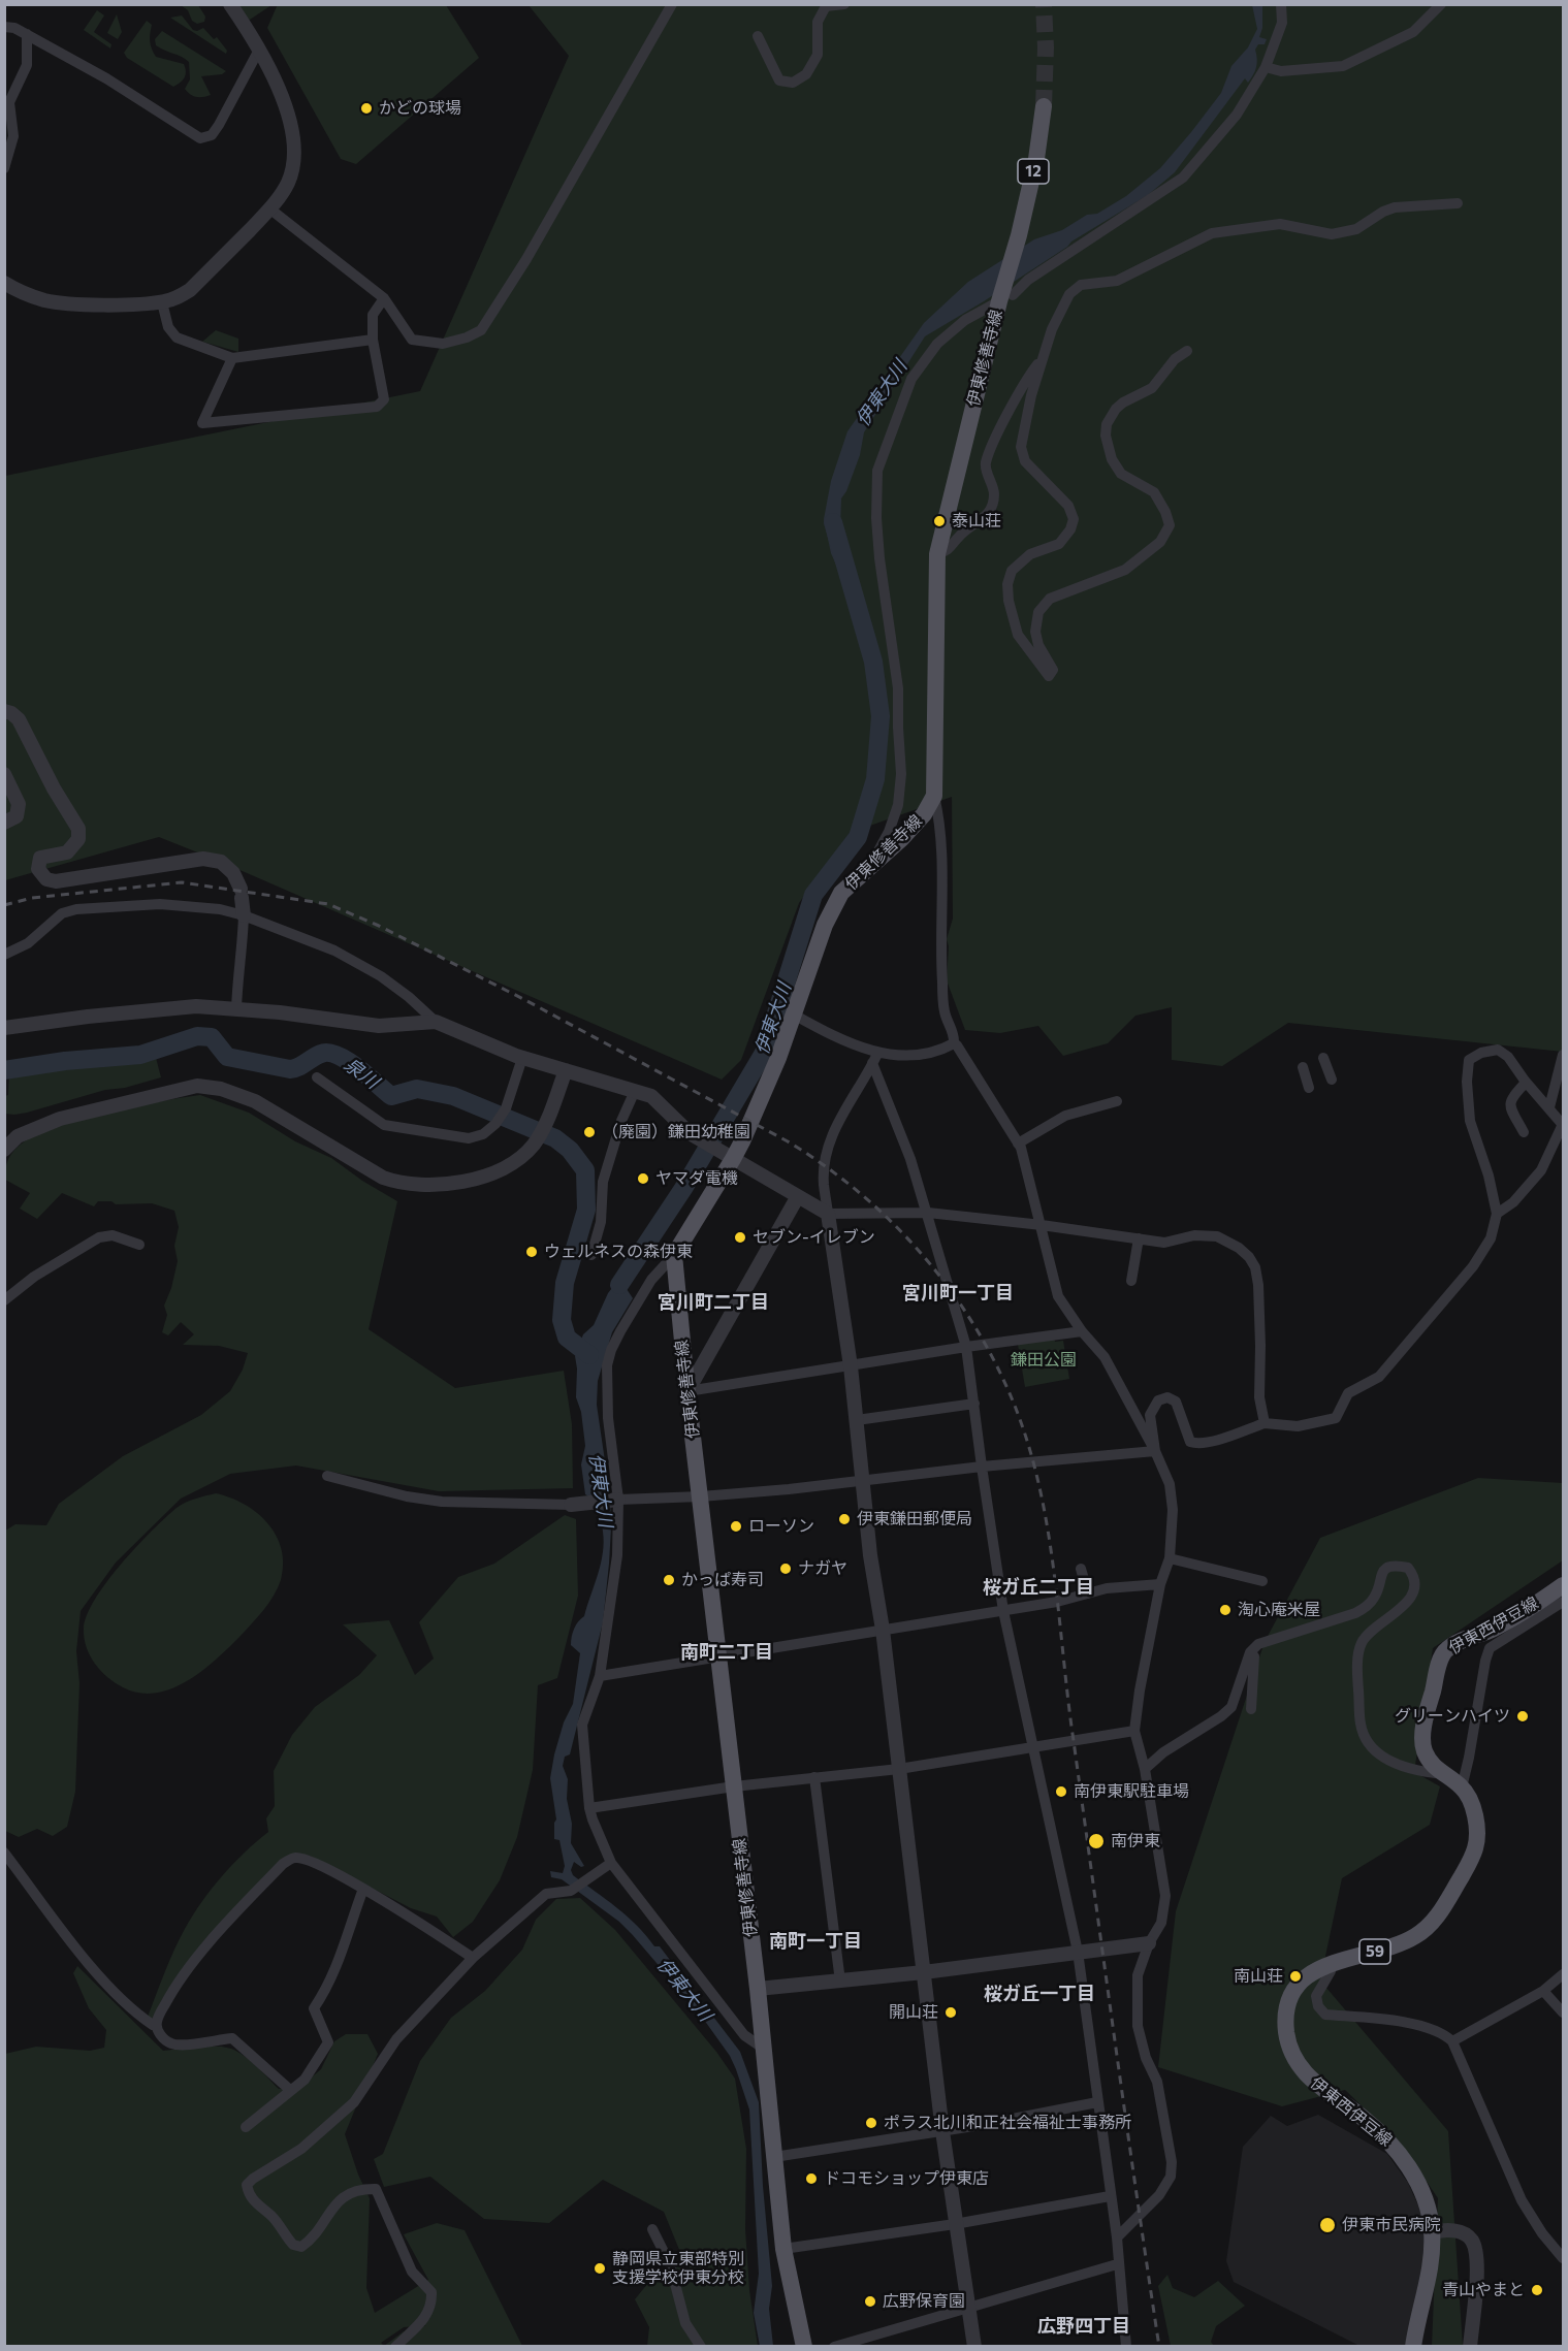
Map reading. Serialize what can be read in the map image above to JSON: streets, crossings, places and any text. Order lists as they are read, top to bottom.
{
  "streets": {
    "main road": [
      "12",
      "伊東修善寺線",
      "伊東西伊豆線",
      "59"
    ]
  },
  "districts": [
    "宮川町一丁目",
    "宮川町二丁目",
    "桜ガ丘二丁目",
    "南町二丁目",
    "南町一丁目",
    "桜ガ丘一丁目",
    "広野四丁目"
  ],
  "water": ["伊東大川", "泉川"],
  "parks": ["鎌田公園"],
  "places": [
    "かどの球場",
    "泰山荘",
    "（廃園）鎌田幼稚園",
    "ヤマダ電機",
    "セブン-イレブン",
    "ウェルネスの森伊東",
    "伊東鎌田郵便局",
    "ローソン",
    "ナガヤ",
    "かっぱ寿司",
    "淘心庵米屋",
    "グリーンハイツ",
    "南伊東駅駐車場",
    "南伊東",
    "南山荘",
    "開山荘",
    "ポラス北川和正社会福祉士事務所",
    "ドコモショップ伊東店",
    "伊東市民病院",
    "静岡県立東部特別 支援学校伊東分校",
    "青山やまと",
    "広野保育園"
  ]
}
